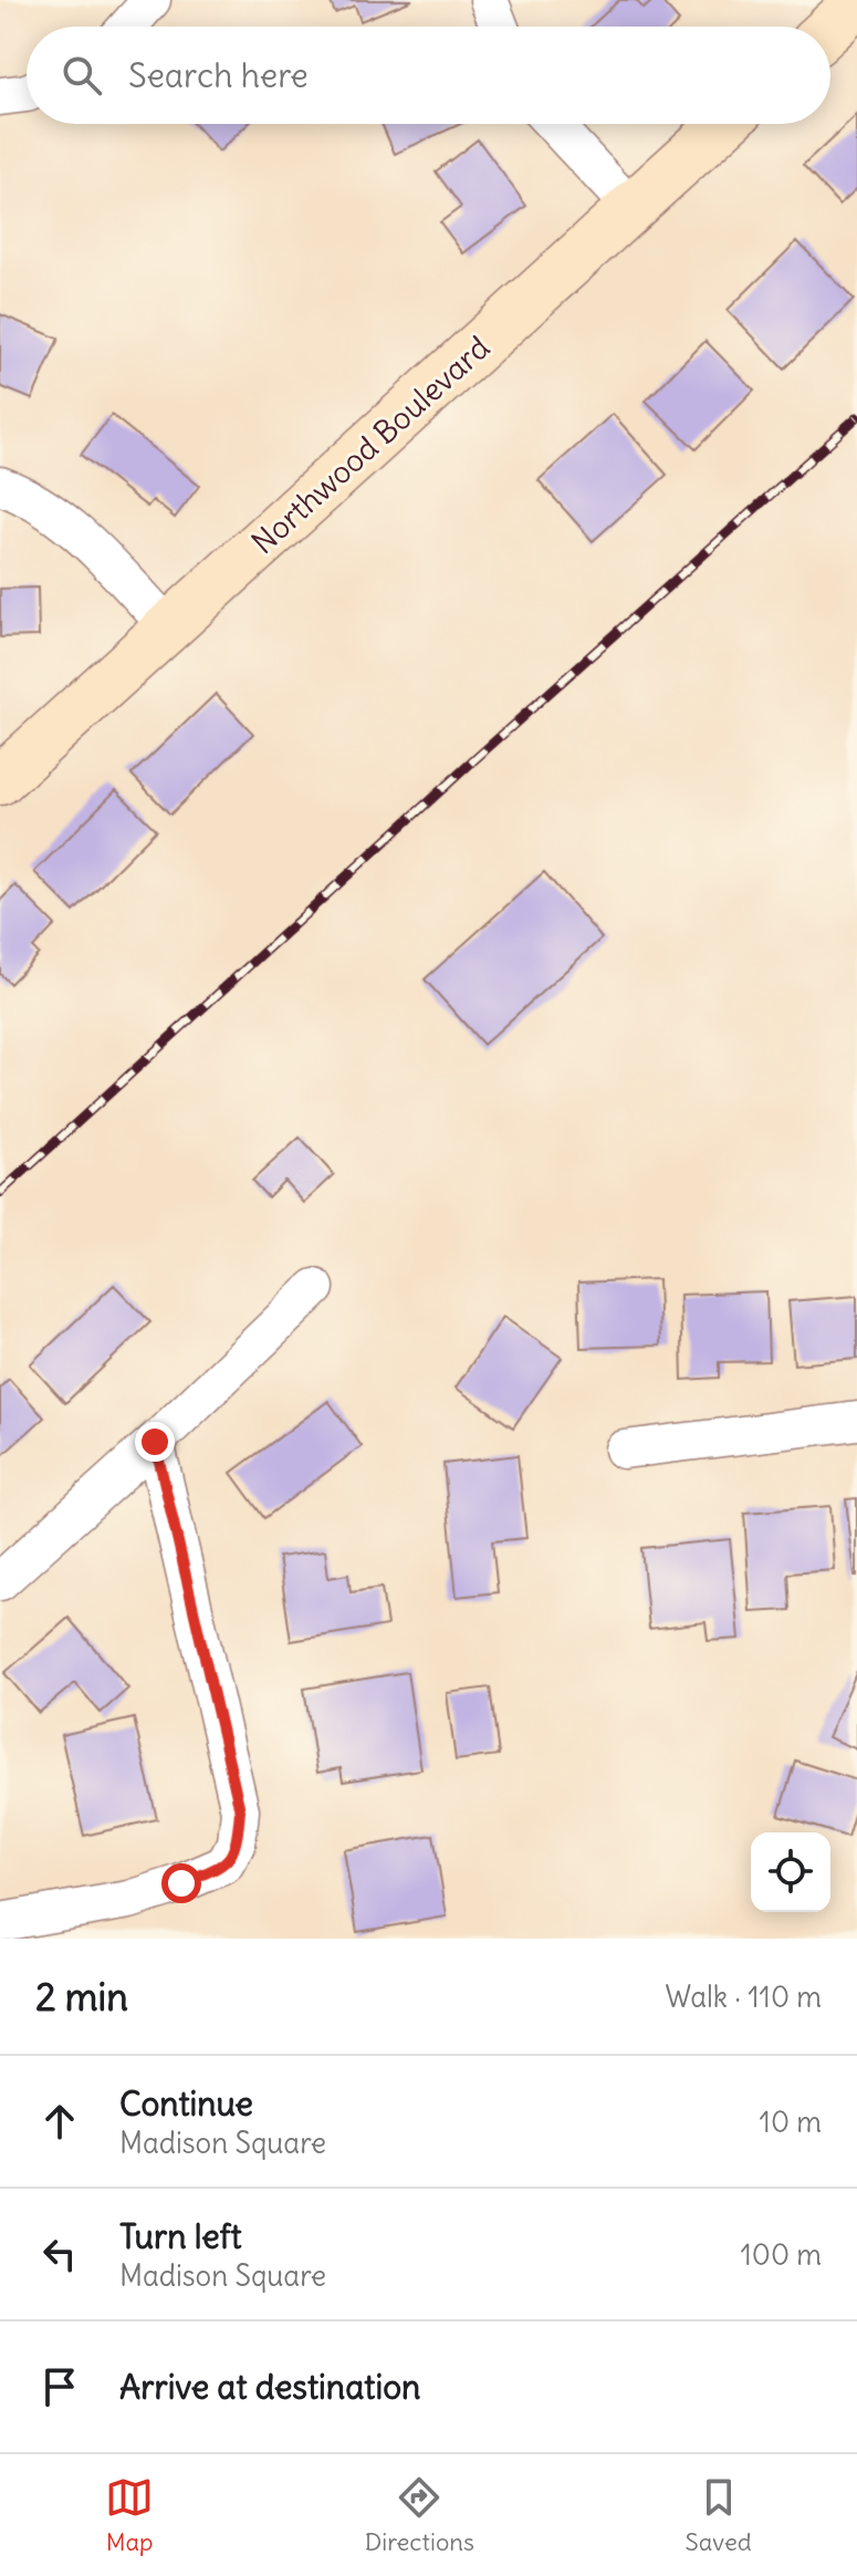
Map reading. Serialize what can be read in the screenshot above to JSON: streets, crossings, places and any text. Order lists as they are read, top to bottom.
{
  "streets": {
    "street": ["Northwood Boulevard"]
  },
  "page": {
    "search": "Search here",
    "heading": ["2 min", "Walk · 110 m"],
    "list": [
      ["Continue", "Madison Square", "10 m"],
      ["Turn left", "Madison Square", "100 m"],
      "Arrive at destination"
    ],
    "nav": ["Map", "Directions", "Saved"]
  }
}
